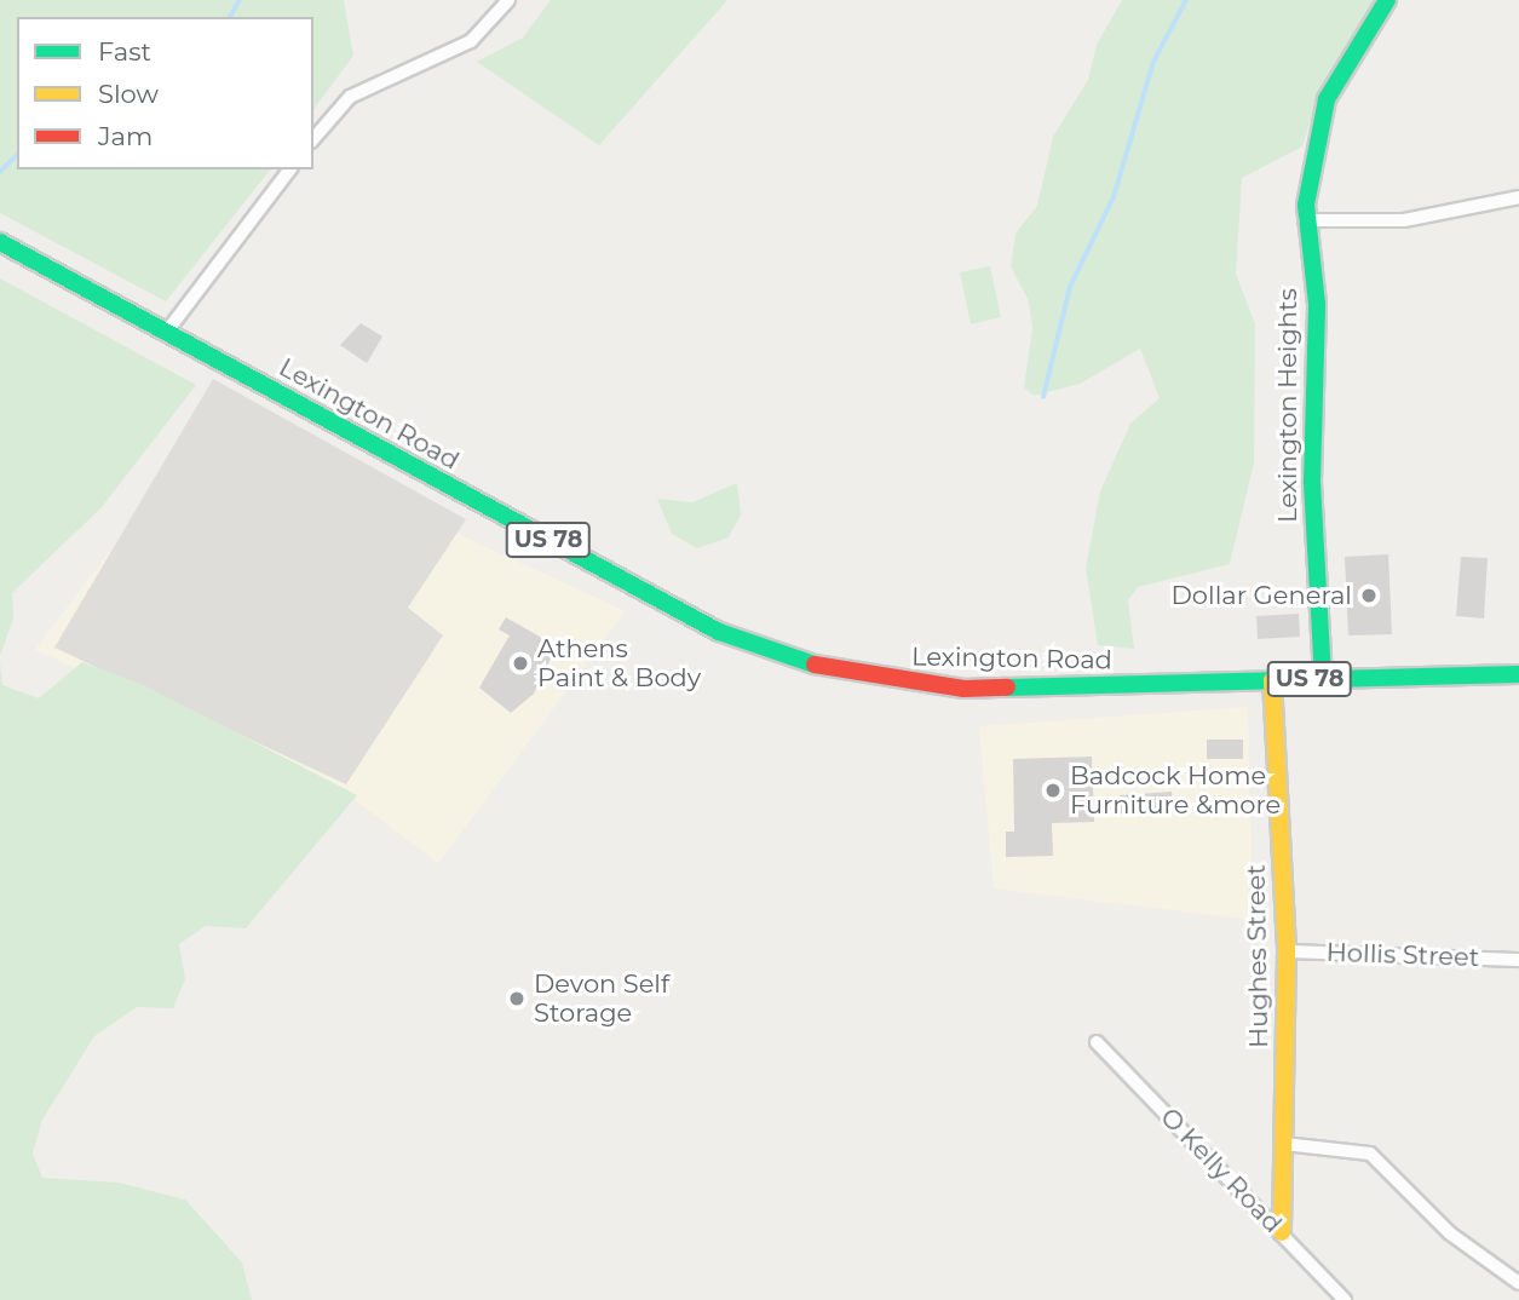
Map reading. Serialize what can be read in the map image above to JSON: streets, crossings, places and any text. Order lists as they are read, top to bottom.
{
  "streets": {
    "main road": [
      "Lexington Heights",
      "Lexington Road",
      "US 78",
      "Hughes Street"
    ],
    "street": ["Hollis Street", "O Kelly Road"]
  },
  "crossings": [
    ["Lexington Heights", "Lexington Road"],
    ["Lexington Road", "Hughes Street"],
    ["Hollis Street", "Hughes Street"],
    ["Hughes Street", "O Kelly Road"]
  ],
  "places": [
    "Dollar General",
    "Athens Paint & Body",
    "Badcock Home Furniture &more",
    "Devon Self Storage"
  ],
  "legend": ["Fast", "Slow", "Jam"]
}
